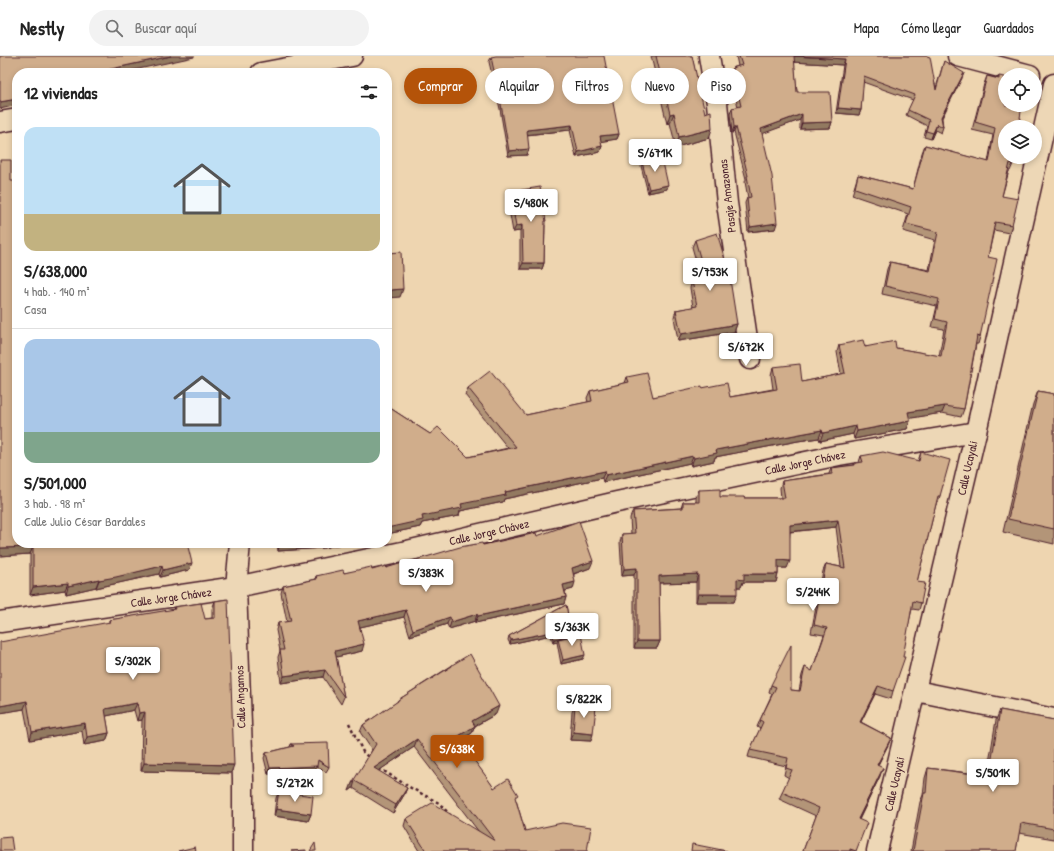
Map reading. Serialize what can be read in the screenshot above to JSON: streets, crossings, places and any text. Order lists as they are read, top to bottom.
{
  "streets": {
    "street": [
      "Pasaje Amazonas",
      "Calle Jorge Chávez",
      "Calle Ucayali",
      "Calle Angamos"
    ]
  },
  "crossings": [
    ["Calle Jorge Chávez", "Calle Ucayali"],
    ["Calle Jorge Chávez", "Calle Angamos"]
  ],
  "page": {
    "header": "Nestly",
    "search": "Buscar aquí",
    "nav": ["Mapa", "Cómo llegar", "Guardados"],
    "chip": [
      "Comprar",
      "Alquilar",
      "Filtros",
      "Nuevo",
      "Piso"
    ],
    "heading": "12 viviendas",
    "list": [
      {
        "name": "S/638,000",
        "note": "4 hab. · 140 m² · Casa"
      },
      {
        "name": "S/501,000",
        "note": "3 hab. · 98 m² · Calle Julio César Bardales"
      }
    ],
    "price": [
      "S/671K",
      "S/480K",
      "S/753K",
      "S/672K",
      "S/383K",
      "S/244K",
      "S/363K",
      "S/302K",
      "S/822K",
      "S/638K",
      "S/501K",
      "S/272K"
    ]
  }
}
